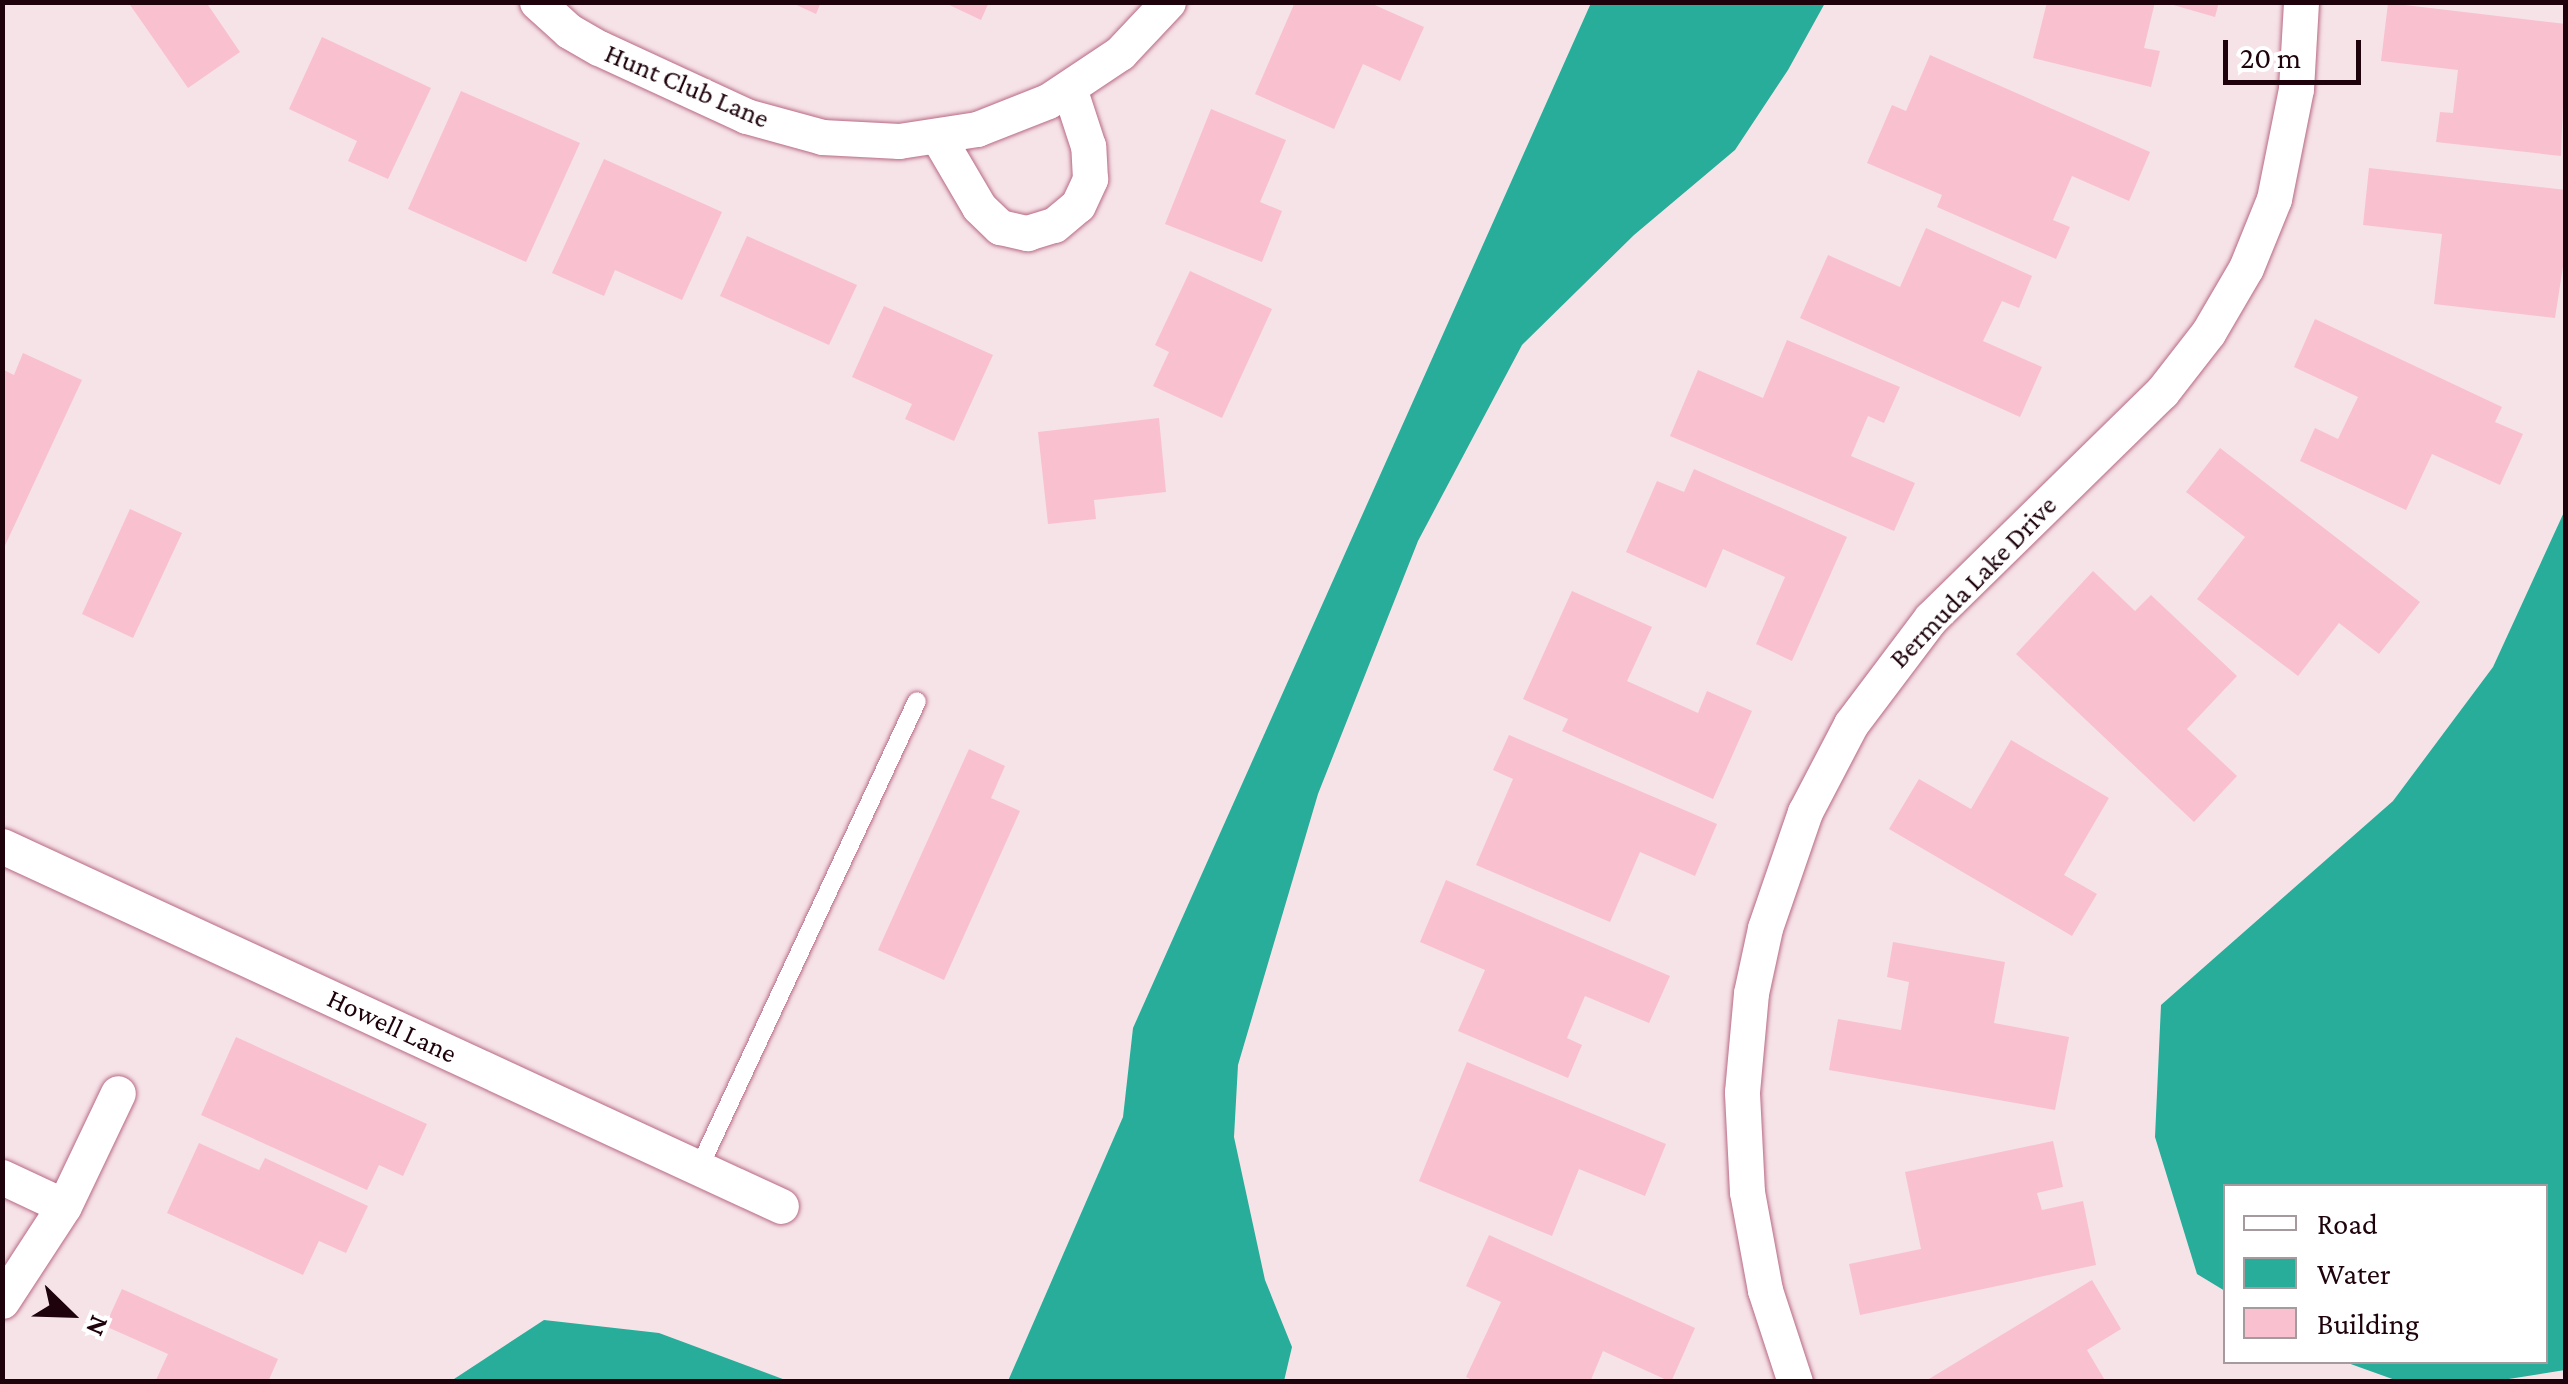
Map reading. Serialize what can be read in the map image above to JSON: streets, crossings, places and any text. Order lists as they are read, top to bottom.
{
  "streets": {
    "street": ["Hunt Club Lane", "Bermuda Lake Drive", "Howell Lane"]
  },
  "legend": ["Road", "Water", "Building"],
  "scale_bar": "20 m",
  "north": "bottom right"
}
